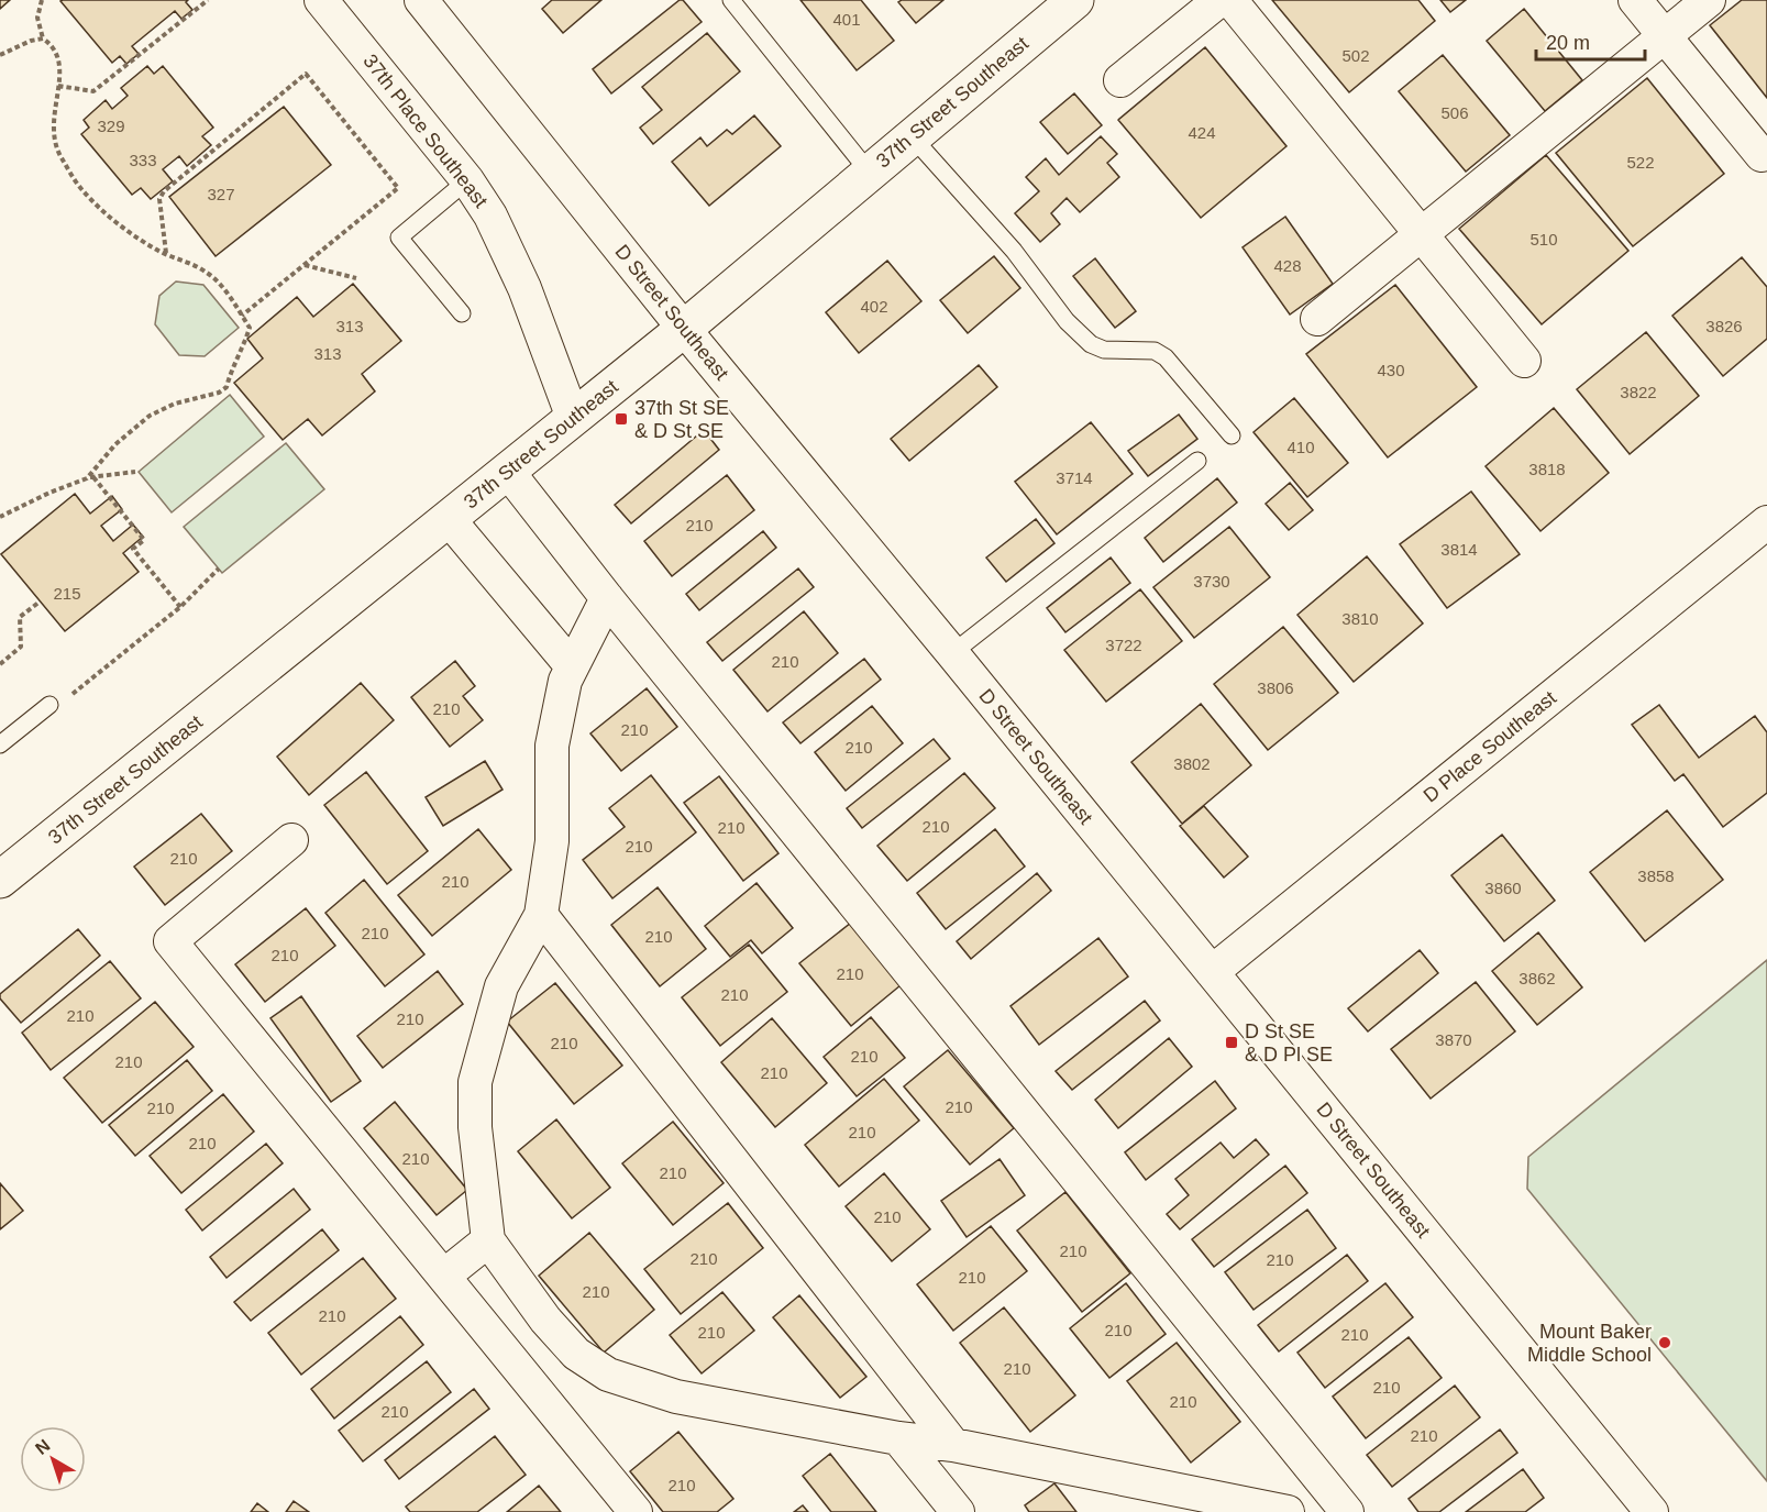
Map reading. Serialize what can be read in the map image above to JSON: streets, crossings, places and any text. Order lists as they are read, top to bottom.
{
  "streets": {
    "street": [
      "37th Street Southeast",
      "37th Place Southeast",
      "D Street Southeast",
      "D Place Southeast"
    ]
  },
  "crossings": [
    ["37th Street Southeast", "37th Place Southeast"],
    ["37th Street Southeast", "D Street Southeast"],
    ["D Street Southeast", "D Place Southeast"]
  ],
  "places": {
    "transit": ["37th St SE & D St SE", "D St SE & D Pl SE"],
    "other": ["Mount Baker Middle School"]
  },
  "house_numbers": [
    "401",
    "502",
    "506",
    "329",
    "424",
    "333",
    "522",
    "327",
    "510",
    "428",
    "402",
    "313",
    "3826",
    "313",
    "430",
    "3822",
    "410",
    "3818",
    "3714",
    "210",
    "3814",
    "3730",
    "215",
    "3810",
    "3722",
    "210",
    "3806",
    "210",
    "210",
    "210",
    "3802",
    "210",
    "210",
    "210",
    "210",
    "3858",
    "210",
    "3860",
    "210",
    "210",
    "210",
    "210",
    "3862",
    "210",
    "210",
    "210",
    "3870",
    "210",
    "210",
    "210",
    "210",
    "210",
    "210",
    "210",
    "210",
    "210",
    "210",
    "210",
    "210",
    "210",
    "210",
    "210",
    "210",
    "210",
    "210",
    "210",
    "210",
    "210",
    "210",
    "210",
    "210",
    "210",
    "210"
  ],
  "scale_bar": "20 m",
  "north": "top left"
}
